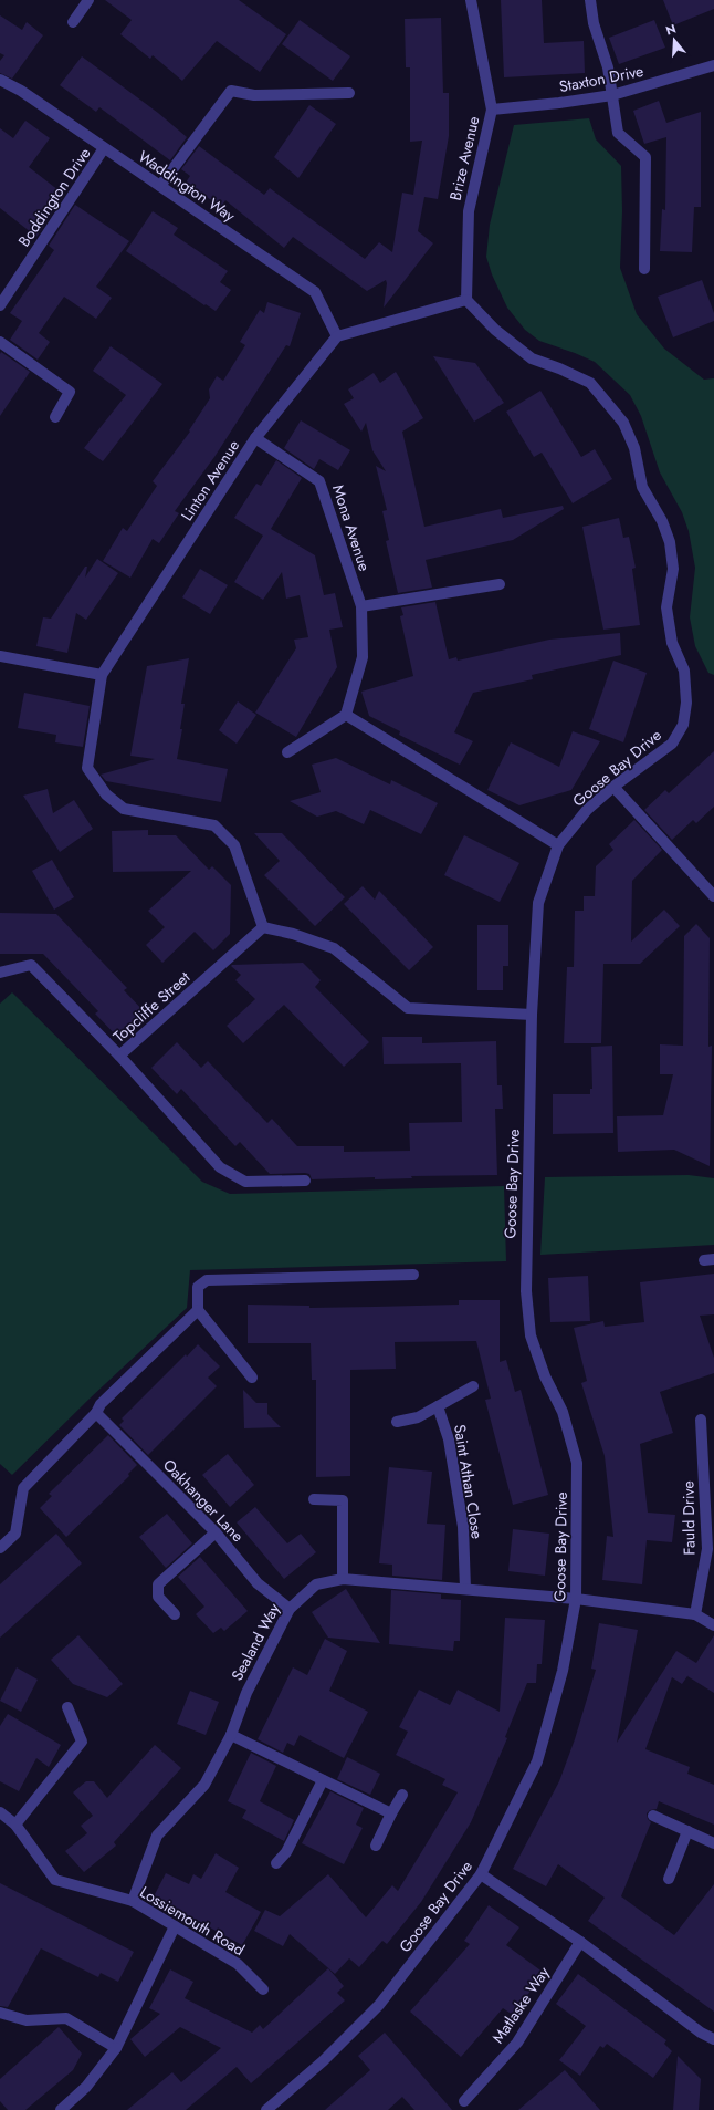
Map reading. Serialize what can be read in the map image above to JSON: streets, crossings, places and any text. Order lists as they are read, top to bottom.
{
  "streets": {
    "street": [
      "Staxton Drive",
      "Brize Avenue",
      "Waddington Way",
      "Boddington Drive",
      "Linton Avenue",
      "Mona Avenue",
      "Goose Bay Drive",
      "Topcliffe Street",
      "Saint Athan Close",
      "Oakhanger Lane",
      "Fauld Drive",
      "Sealand Way",
      "Lossiemouth Road",
      "Matlaske Way"
    ]
  },
  "crossings": [
    ["Staxton Drive", "Brize Avenue"],
    ["Brize Avenue", "Goose Bay Drive"],
    ["Waddington Way", "Boddington Drive"],
    ["Waddington Way", "Linton Avenue"],
    ["Linton Avenue", "Mona Avenue"],
    ["Goose Bay Drive", "Sealand Way"],
    ["Saint Athan Close", "Sealand Way"],
    ["Oakhanger Lane", "Sealand Way"],
    ["Sealand Way", "Lossiemouth Road"]
  ],
  "north": "top"
}
